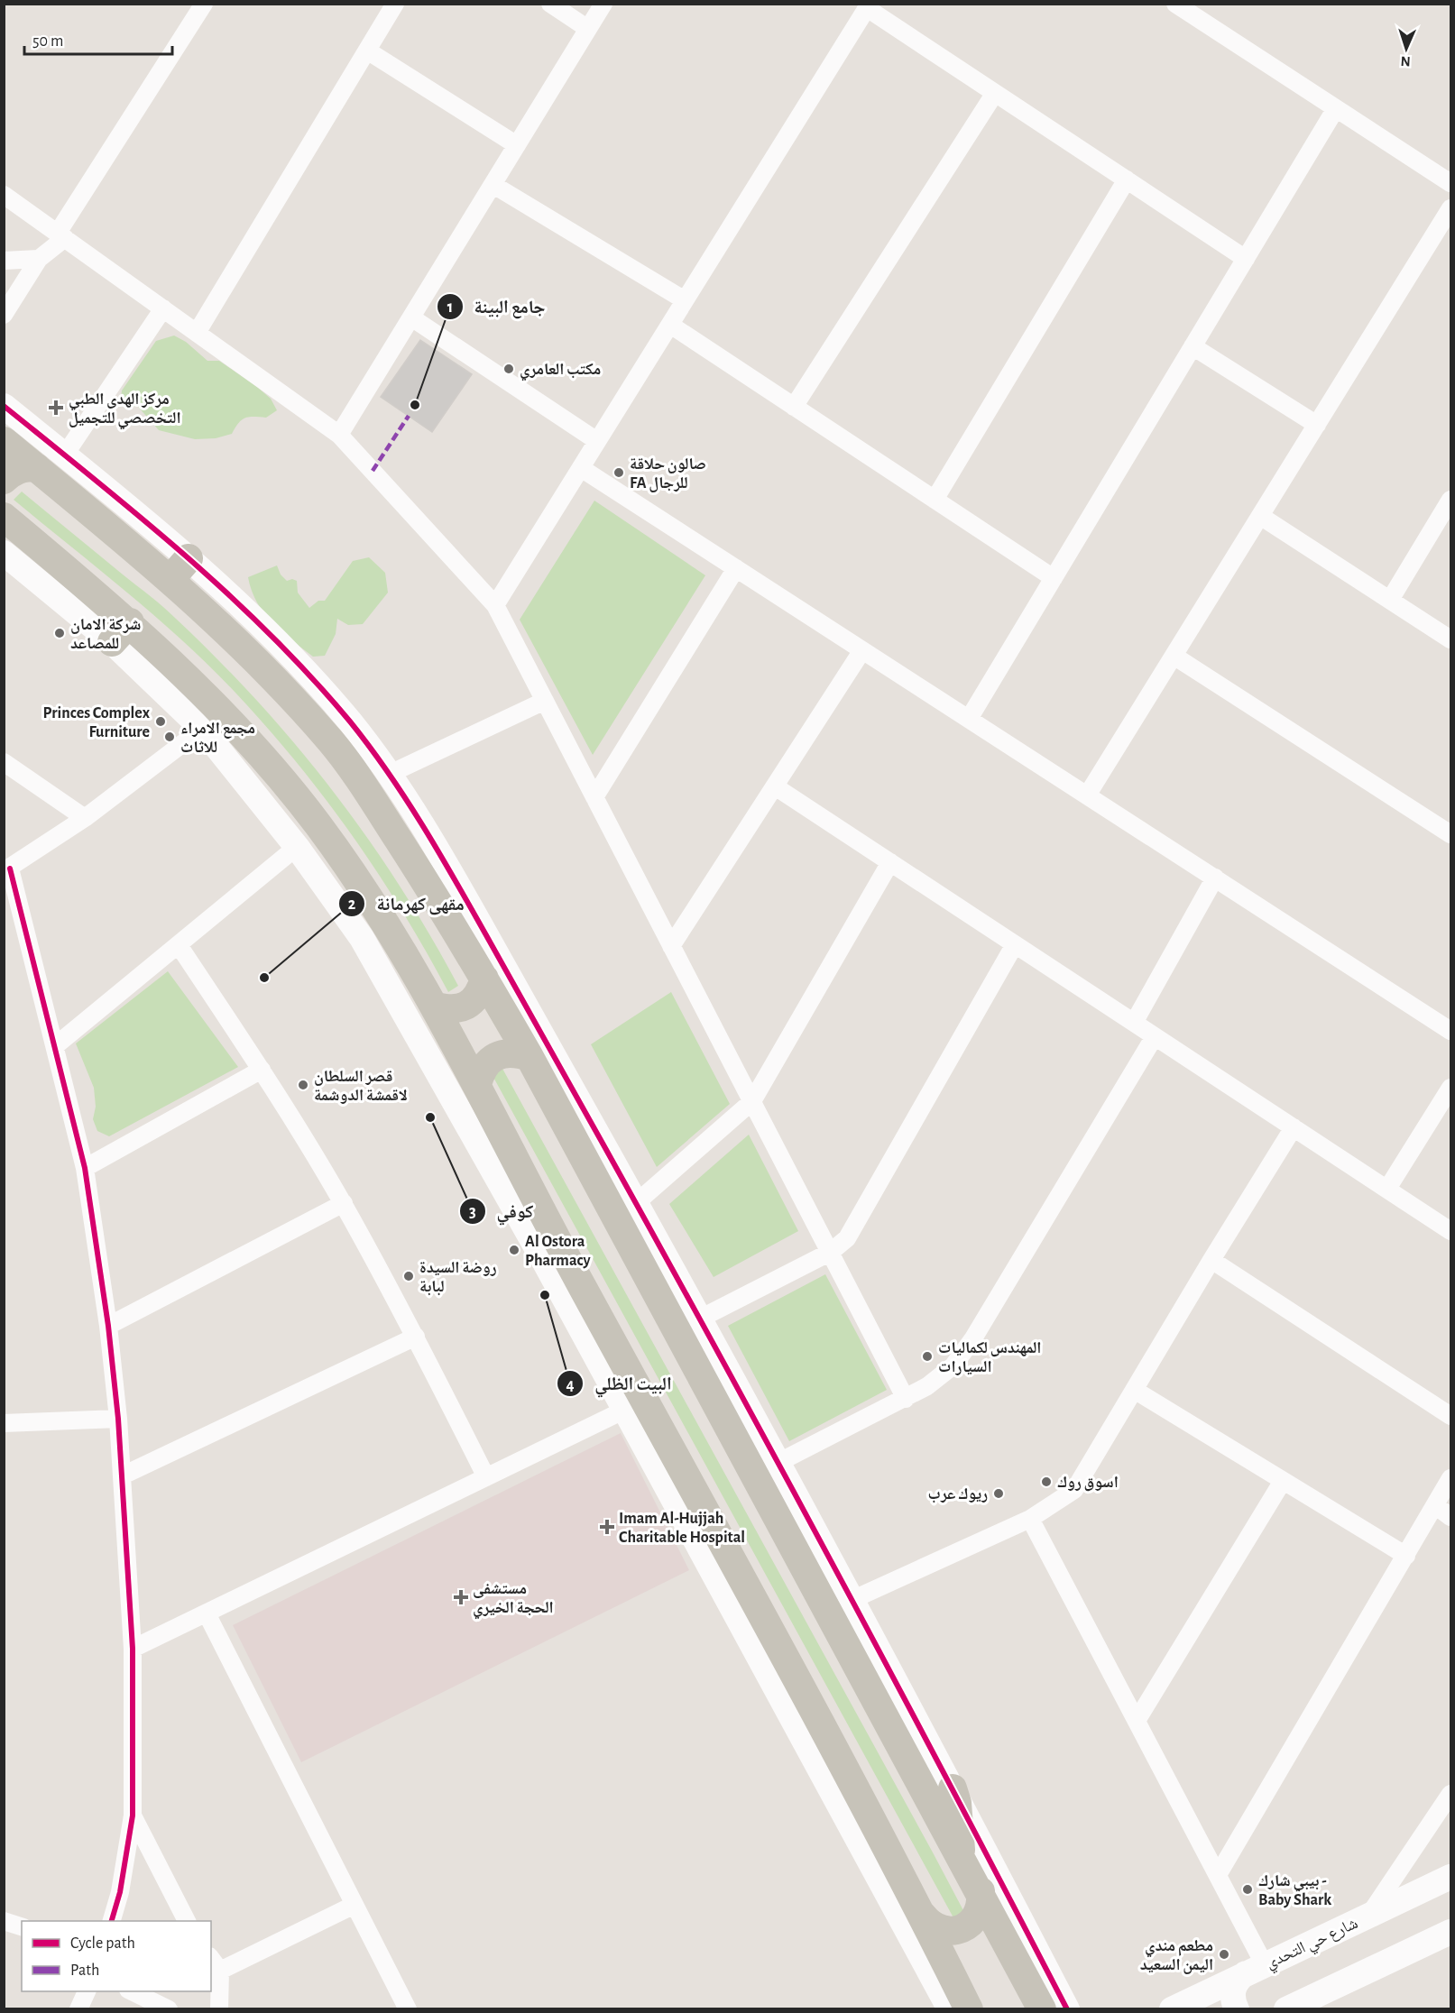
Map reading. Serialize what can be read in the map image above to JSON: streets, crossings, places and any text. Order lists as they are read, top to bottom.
{
  "streets": {
    "street": ["شارع حي التحدي"]
  },
  "places": {
    "other": [
      "مكتب العامري",
      "جامع البينة",
      "صالون حلاقة FA للرجال",
      "شركة الامان للمصاعد",
      "Princes Complex Furniture",
      "مجمع الامراء للاثاث",
      "مقهى كهرمانة",
      "قصر السلطان لاقمشة الدوشمة",
      "كوفي",
      "Al Ostora Pharmacy",
      "روضة السيدة لبابة",
      "البيت الظلي",
      "المهندس لكماليات السيارات",
      "اسوق روك",
      "ريوك عرب",
      "بيبي شارك - Baby Shark",
      "مطعم مندي اليمن السعيد"
    ],
    "health": ["مركز الهدى الطبي التخصصي للتجميل", "Imam Al-Hujjah Charitable Hospital", "مستشفى الحجة الخيري"]
  },
  "legend": ["Cycle path", "Path"],
  "scale_bar": "50 m",
  "north": "bottom"
}
